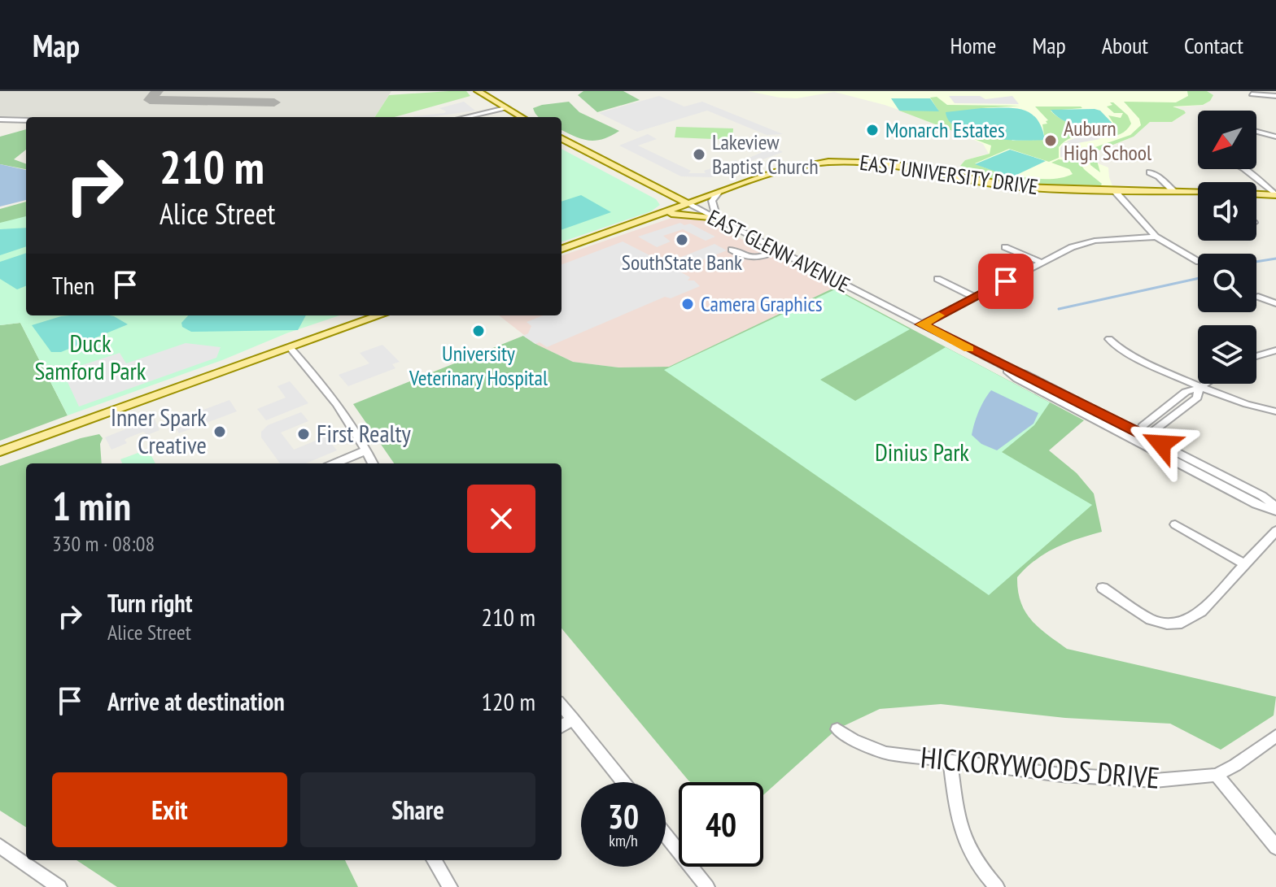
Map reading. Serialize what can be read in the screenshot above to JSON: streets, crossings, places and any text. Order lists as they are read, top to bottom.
{
  "streets": {
    "main road": ["EAST UNIVERSITY DRIVE", "EAST GLENN AVENUE"],
    "street": ["HICKORYWOODS DRIVE"]
  },
  "crossings": [
    ["EAST UNIVERSITY DRIVE", "EAST GLENN AVENUE"]
  ],
  "parks": ["Duck Samford Park", "Dinius Park"],
  "places": [
    "Monarch Estates",
    "Auburn High School",
    "Lakeview Baptist Church",
    "SouthState Bank",
    "Camera Graphics",
    "University Veterinary Hospital",
    "Inner Spark Creative",
    "First Realty"
  ],
  "north": "bottom left",
  "page": {
    "header": "Map",
    "nav": [
      "Home",
      "Map",
      "About",
      "Contact"
    ],
    "turn": ["210 m", "Alice Street"],
    "then": "Then",
    "heading": ["1 min", "330 m · 08:08"],
    "list": [
      {
        "name": "Turn right",
        "note": "Alice Street",
        "value": "210 m"
      },
      {
        "name": "Arrive at destination",
        "value": "120 m"
      }
    ],
    "buttons": ["Exit", "Share"],
    "speed": "30 km/h",
    "limit": "40"
  }
}
